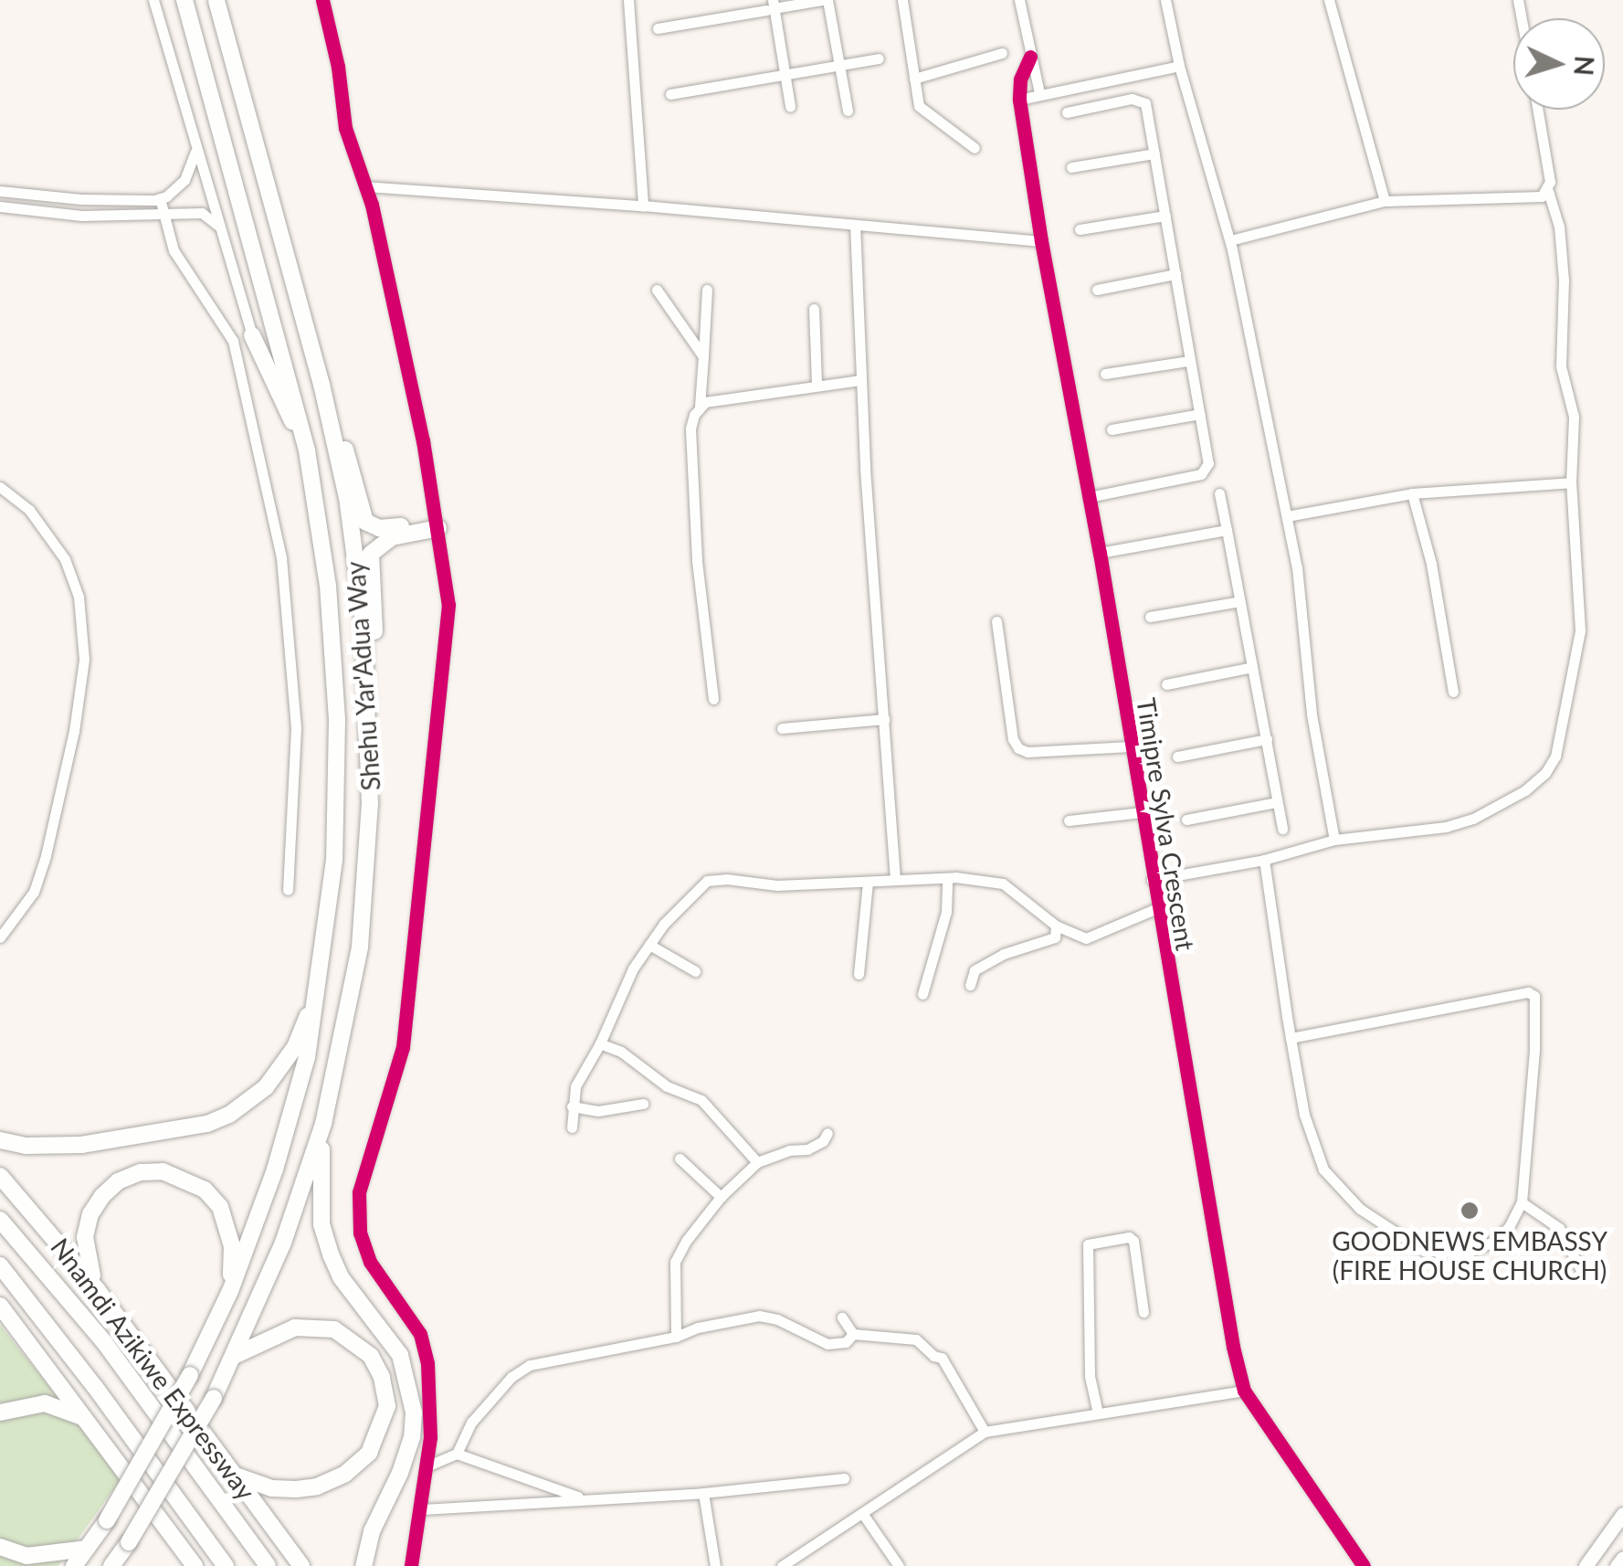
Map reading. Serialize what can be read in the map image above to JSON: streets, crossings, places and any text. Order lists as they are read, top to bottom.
{
  "streets": {
    "highway": ["Shehu Yar'Adua Way", "Nnamdi Azikiwe Expressway"],
    "street": ["Timipre Sylva Crescent"]
  },
  "places": ["GOODNEWS EMBASSY (FIRE HOUSE CHURCH)"],
  "north": "right"
}
